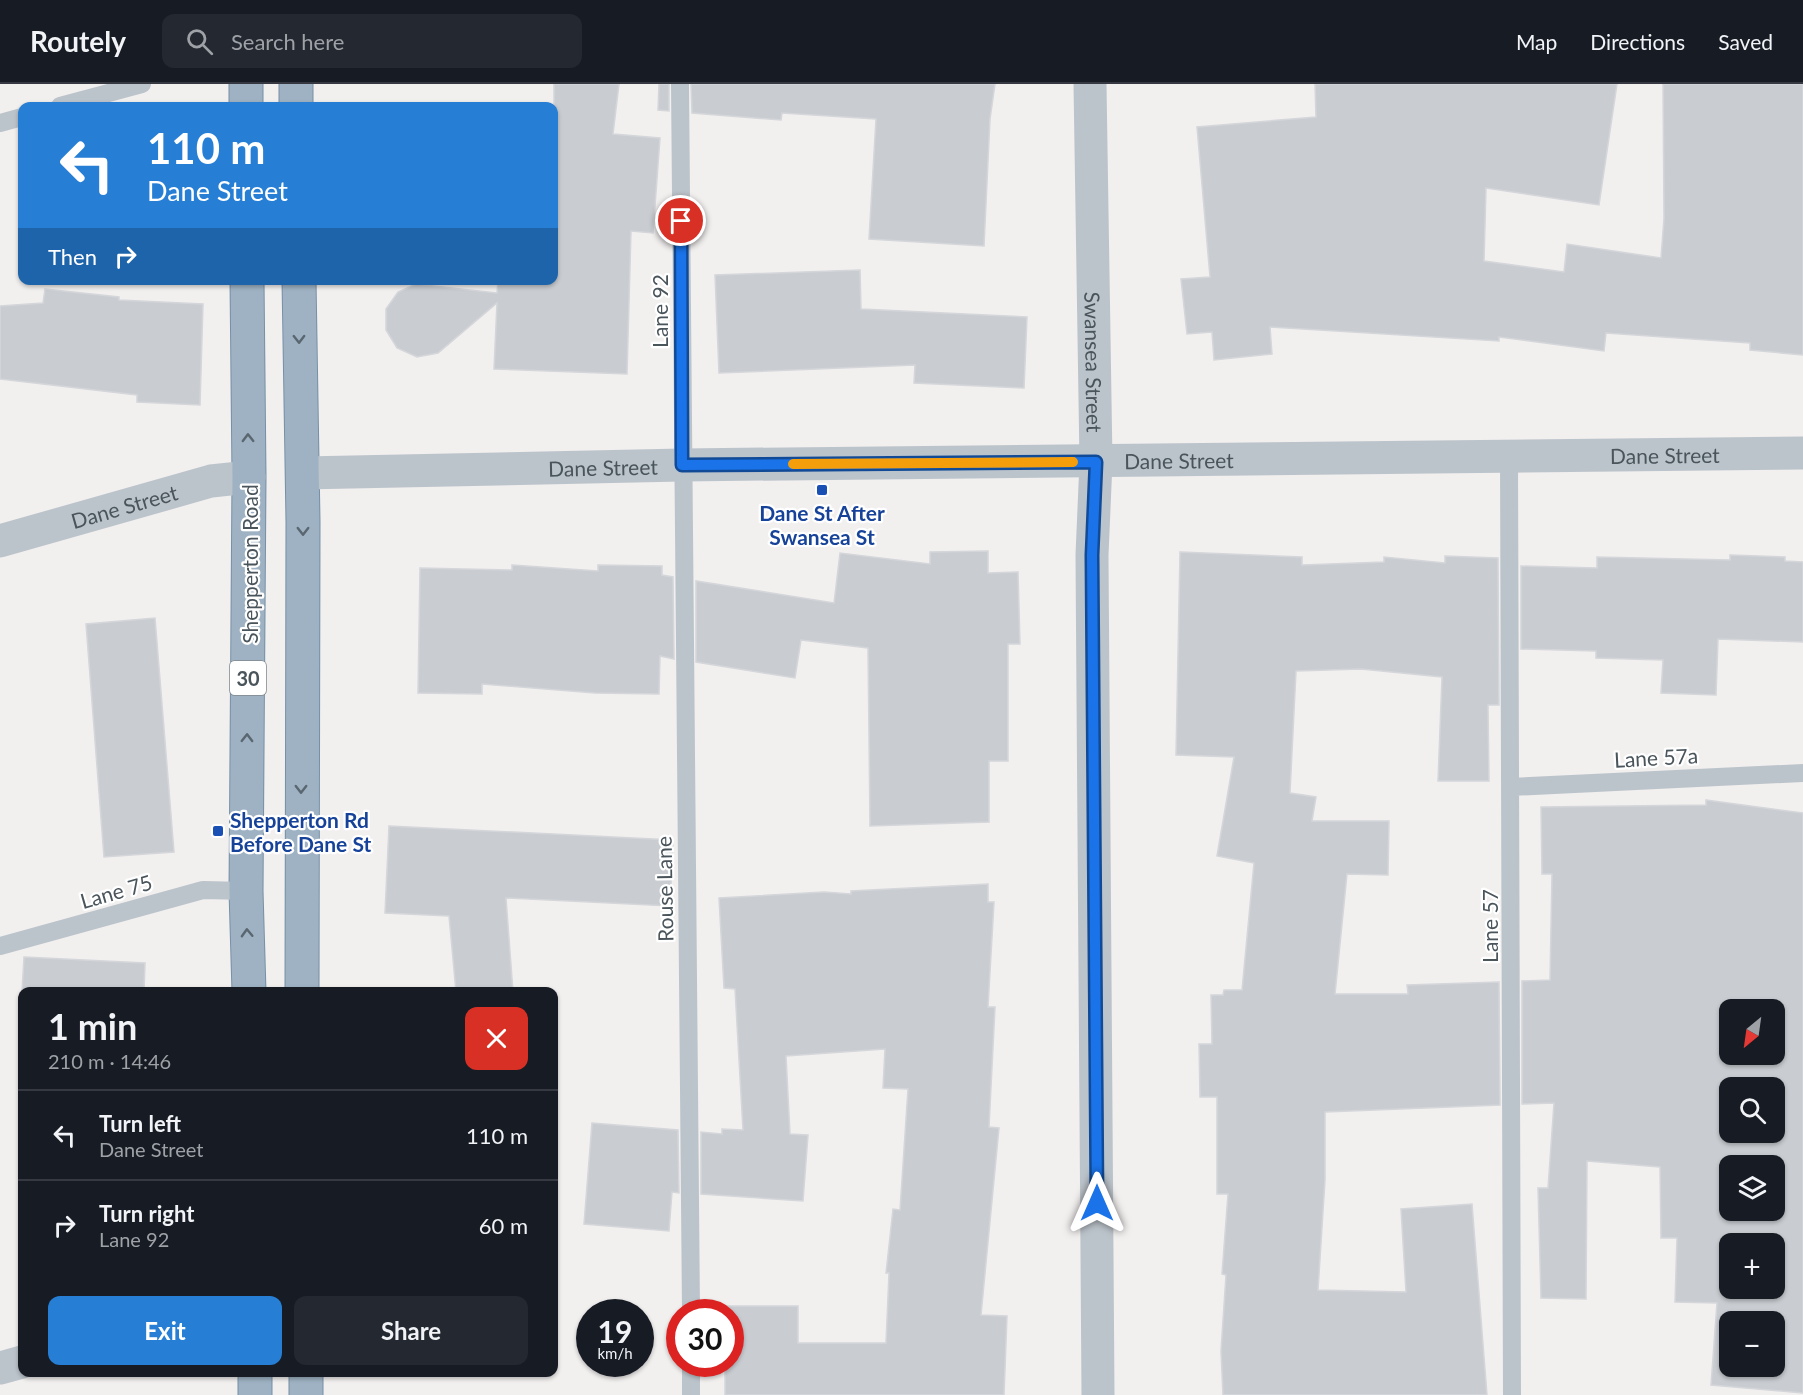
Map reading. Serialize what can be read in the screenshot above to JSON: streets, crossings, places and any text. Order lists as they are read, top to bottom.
{
  "streets": {
    "highway": ["Shepperton Road", "30"],
    "street": ["Swansea Street", "Dane Street"],
    "lane": [
      "Lane 92",
      "Lane 57a",
      "Rouse Lane",
      "Lane 75",
      "Lane 57"
    ]
  },
  "crossings": [
    ["Lane 92", "Dane Street"],
    ["Lane 92", "Rouse Lane"],
    ["Swansea Street", "Dane Street"],
    ["Dane Street", "Shepperton Road"],
    ["Dane Street", "Rouse Lane"],
    ["Dane Street", "Lane 57"],
    ["Shepperton Road", "Lane 75"],
    ["Lane 57a", "Lane 57"]
  ],
  "places": {
    "transit": ["Dane St After Swansea St", "Shepperton Rd Before Dane St"]
  },
  "north": "bottom left",
  "page": {
    "header": "Routely",
    "search": "Search here",
    "nav": ["Map", "Directions", "Saved"],
    "turn": ["110 m", "Dane Street"],
    "then": "Then",
    "heading": ["1 min", "210 m · 14:46"],
    "map_buttons": ["+", "−"],
    "list": [
      {
        "name": "Turn left",
        "note": "Dane Street",
        "value": "110 m"
      },
      {
        "name": "Turn right",
        "note": "Lane 92",
        "value": "60 m"
      }
    ],
    "buttons": ["Exit", "Share"],
    "speed": "19 km/h",
    "limit": "30"
  }
}
